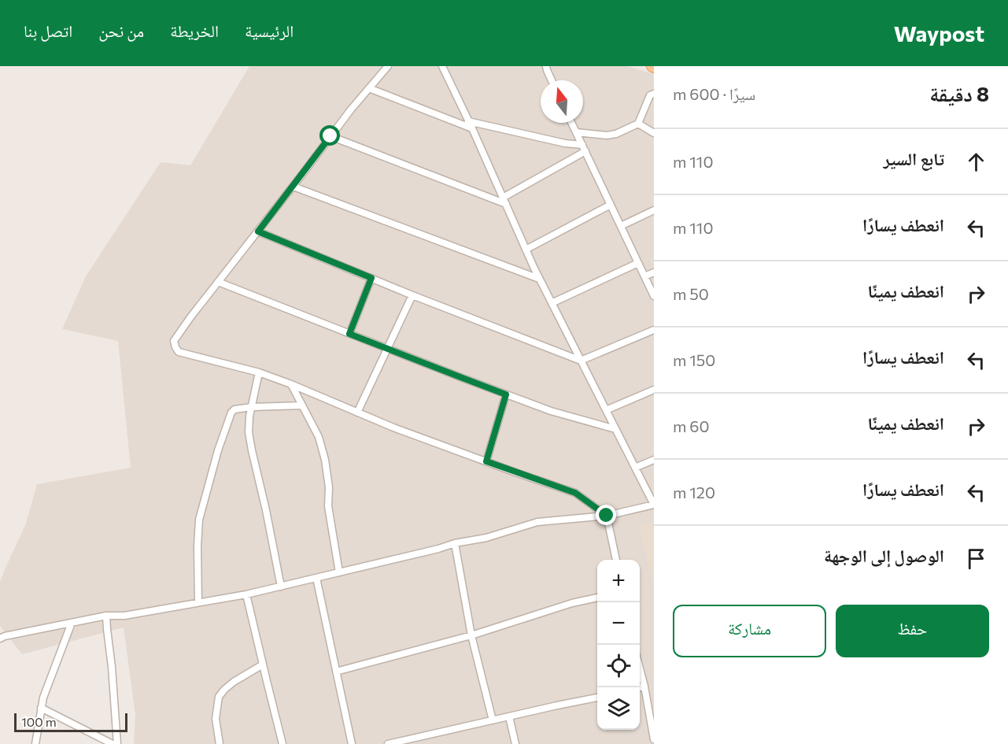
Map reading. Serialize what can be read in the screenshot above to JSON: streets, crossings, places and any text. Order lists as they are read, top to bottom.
{
  "scale_bar": "100 m",
  "north": "top",
  "page": {
    "header": "Waypost",
    "nav": [
      "الرئيسية",
      "الخريطة",
      "من نحن",
      "اتصل بنا"
    ],
    "heading": ["8 دقيقة", "سيرًا · 600 m"],
    "list": [
      ["تابع السير", "110 m"],
      ["انعطف يسارًا", "110 m"],
      ["انعطف يمينًا", "50 m"],
      ["انعطف يسارًا", "150 m"],
      ["انعطف يمينًا", "60 m"],
      ["انعطف يسارًا", "120 m"],
      "الوصول إلى الوجهة"
    ],
    "map_buttons": ["+", "−"],
    "buttons": ["حفظ", "مشاركة"],
    "scale": "100 m"
  }
}
